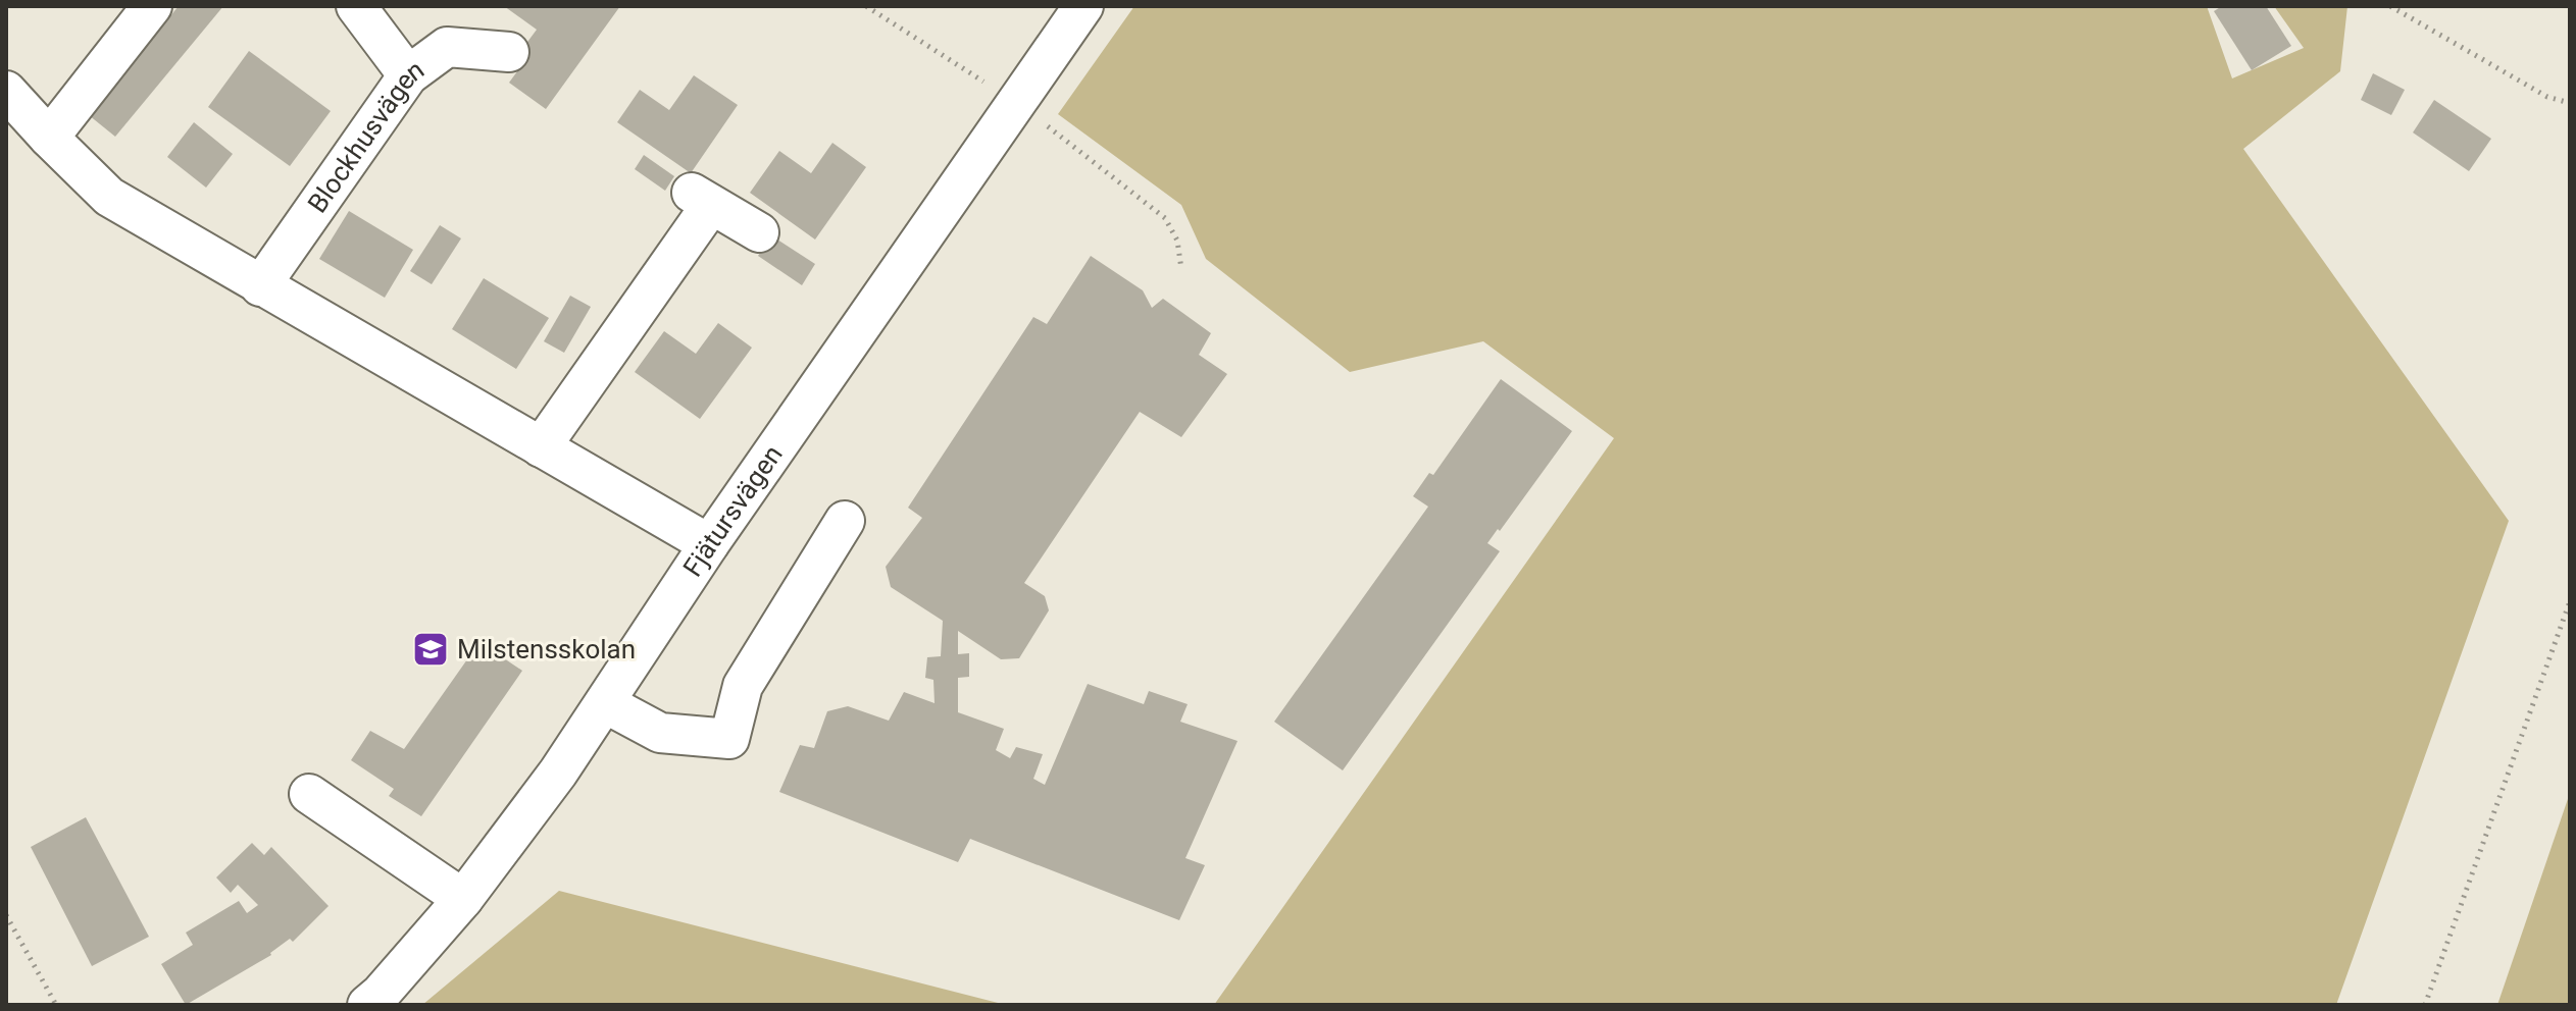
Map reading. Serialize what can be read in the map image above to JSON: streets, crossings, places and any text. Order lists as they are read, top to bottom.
{
  "streets": {
    "street": ["Blockhusvägen", "Fjätursvägen"]
  },
  "places": {
    "school or university": ["Milstensskolan"]
  }
}
